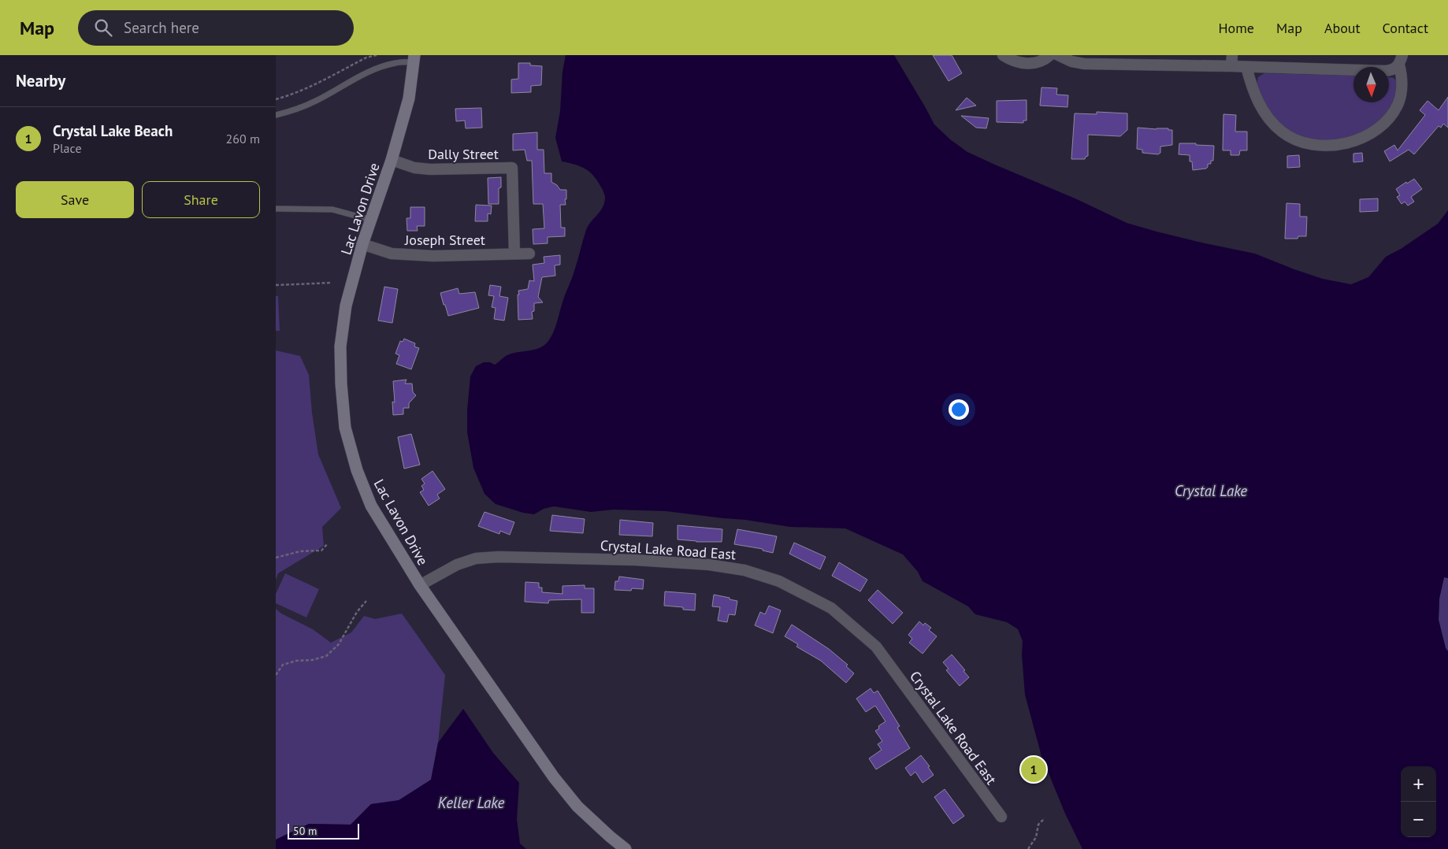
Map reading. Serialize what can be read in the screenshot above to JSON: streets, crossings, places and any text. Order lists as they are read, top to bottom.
{
  "streets": {
    "street": [
      "Dally Street",
      "Lac Lavon Drive",
      "Joseph Street",
      "Crystal Lake Road East"
    ]
  },
  "crossings": [
    ["Dally Street", "Lac Lavon Drive"],
    ["Dally Street", "Joseph Street"],
    ["Lac Lavon Drive", "Joseph Street"],
    ["Lac Lavon Drive", "Crystal Lake Road East"]
  ],
  "water": ["Crystal Lake", "Keller Lake"],
  "scale_bar": "50 m",
  "north": "bottom",
  "page": {
    "header": "Map",
    "search": "Search here",
    "nav": [
      "Home",
      "Map",
      "About",
      "Contact"
    ],
    "heading": "Nearby",
    "list": [
      {
        "mark": "1",
        "name": "Crystal Lake Beach",
        "note": "Place",
        "value": "260 m"
      }
    ],
    "buttons": ["Save", "Share"],
    "pins": "1",
    "map_buttons": ["+", "−"],
    "scale": "50 m"
  }
}
